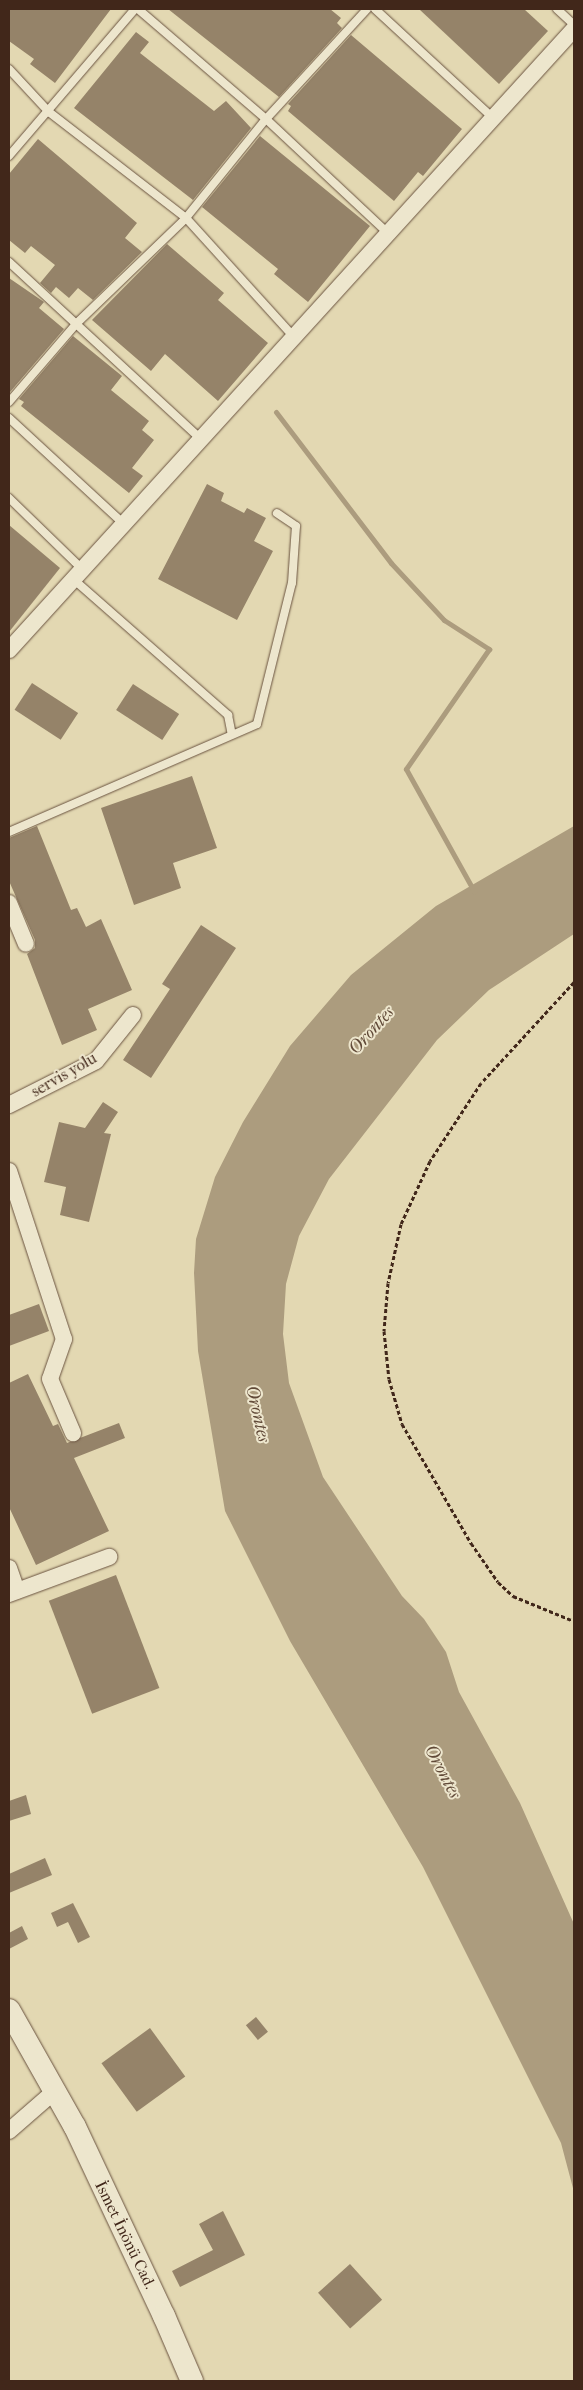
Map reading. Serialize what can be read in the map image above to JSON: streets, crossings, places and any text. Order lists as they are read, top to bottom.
{
  "streets": {
    "street": ["servis yolu", "İsmet İnönü Cad."]
  },
  "water": ["Orontes"]
}
